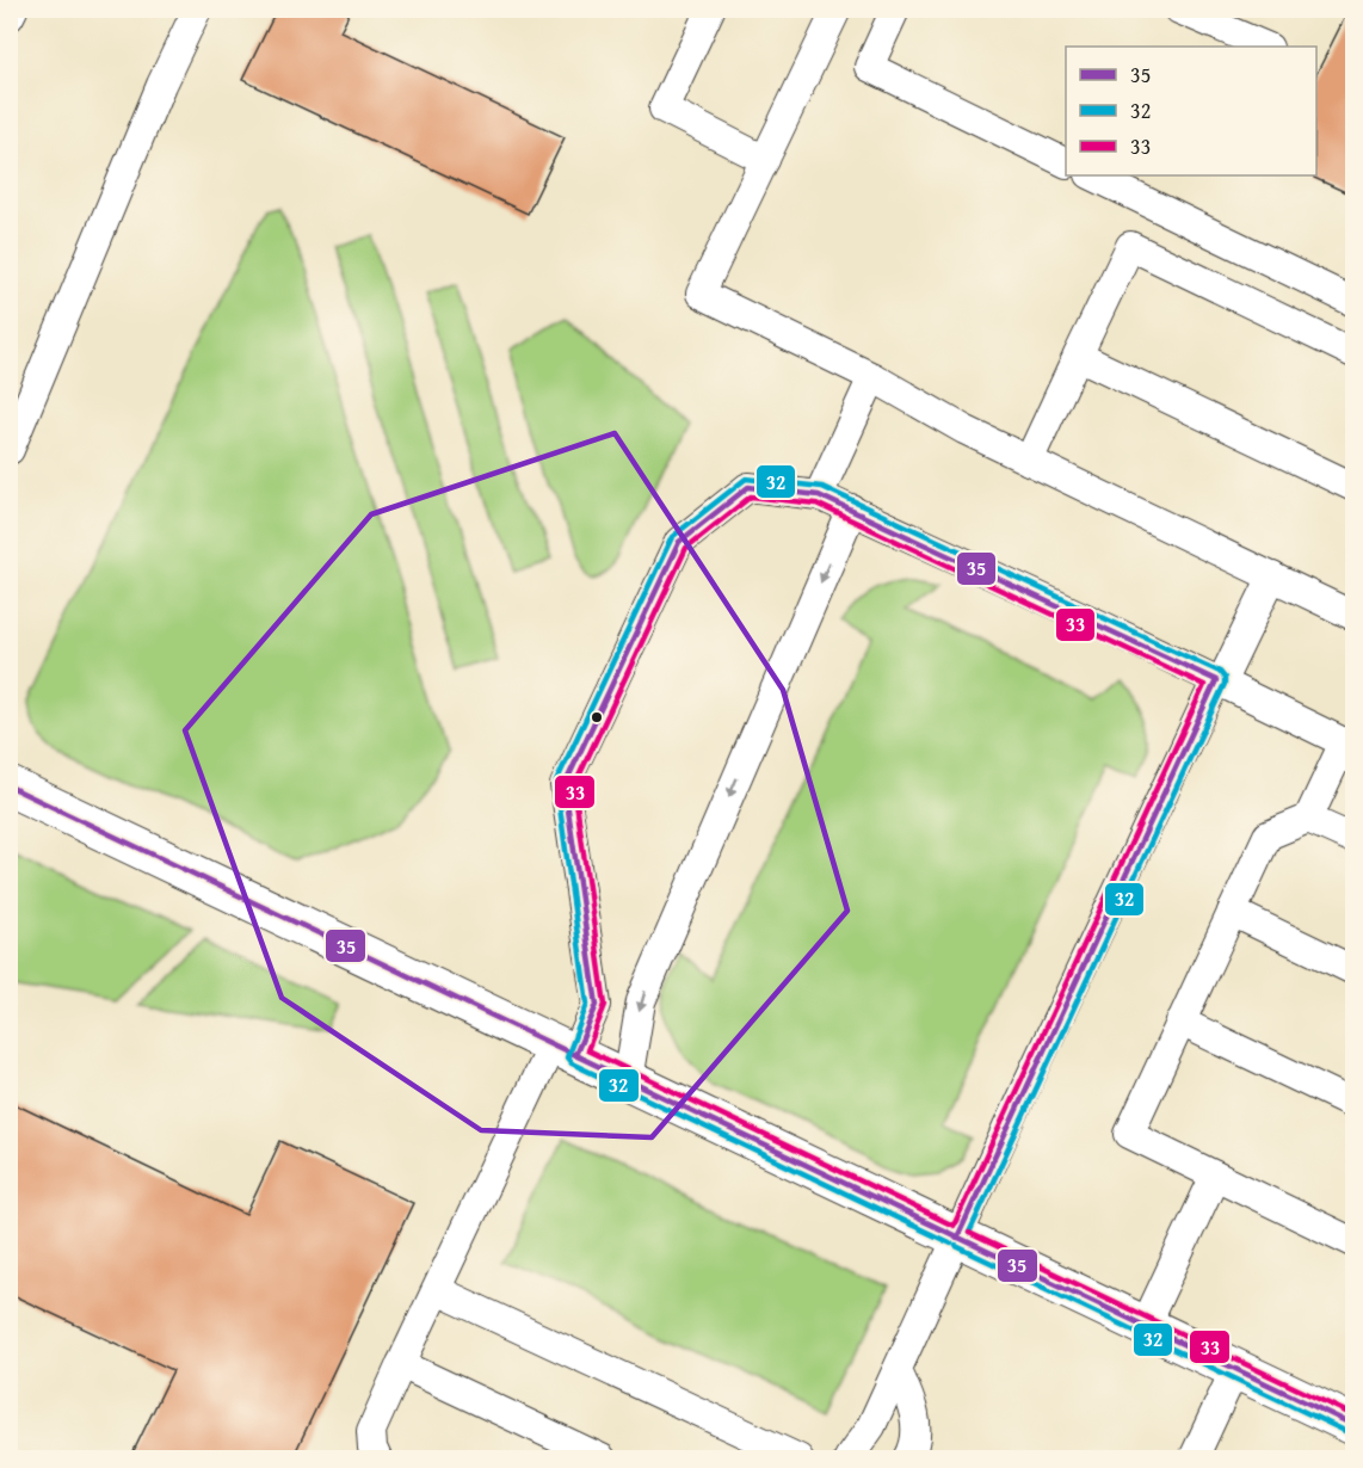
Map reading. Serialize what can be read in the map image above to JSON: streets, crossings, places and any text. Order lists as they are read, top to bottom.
{
  "lines": ["transit line 32", "transit line 35", "transit line 33"],
  "legend": ["35", "32", "33"]
}
